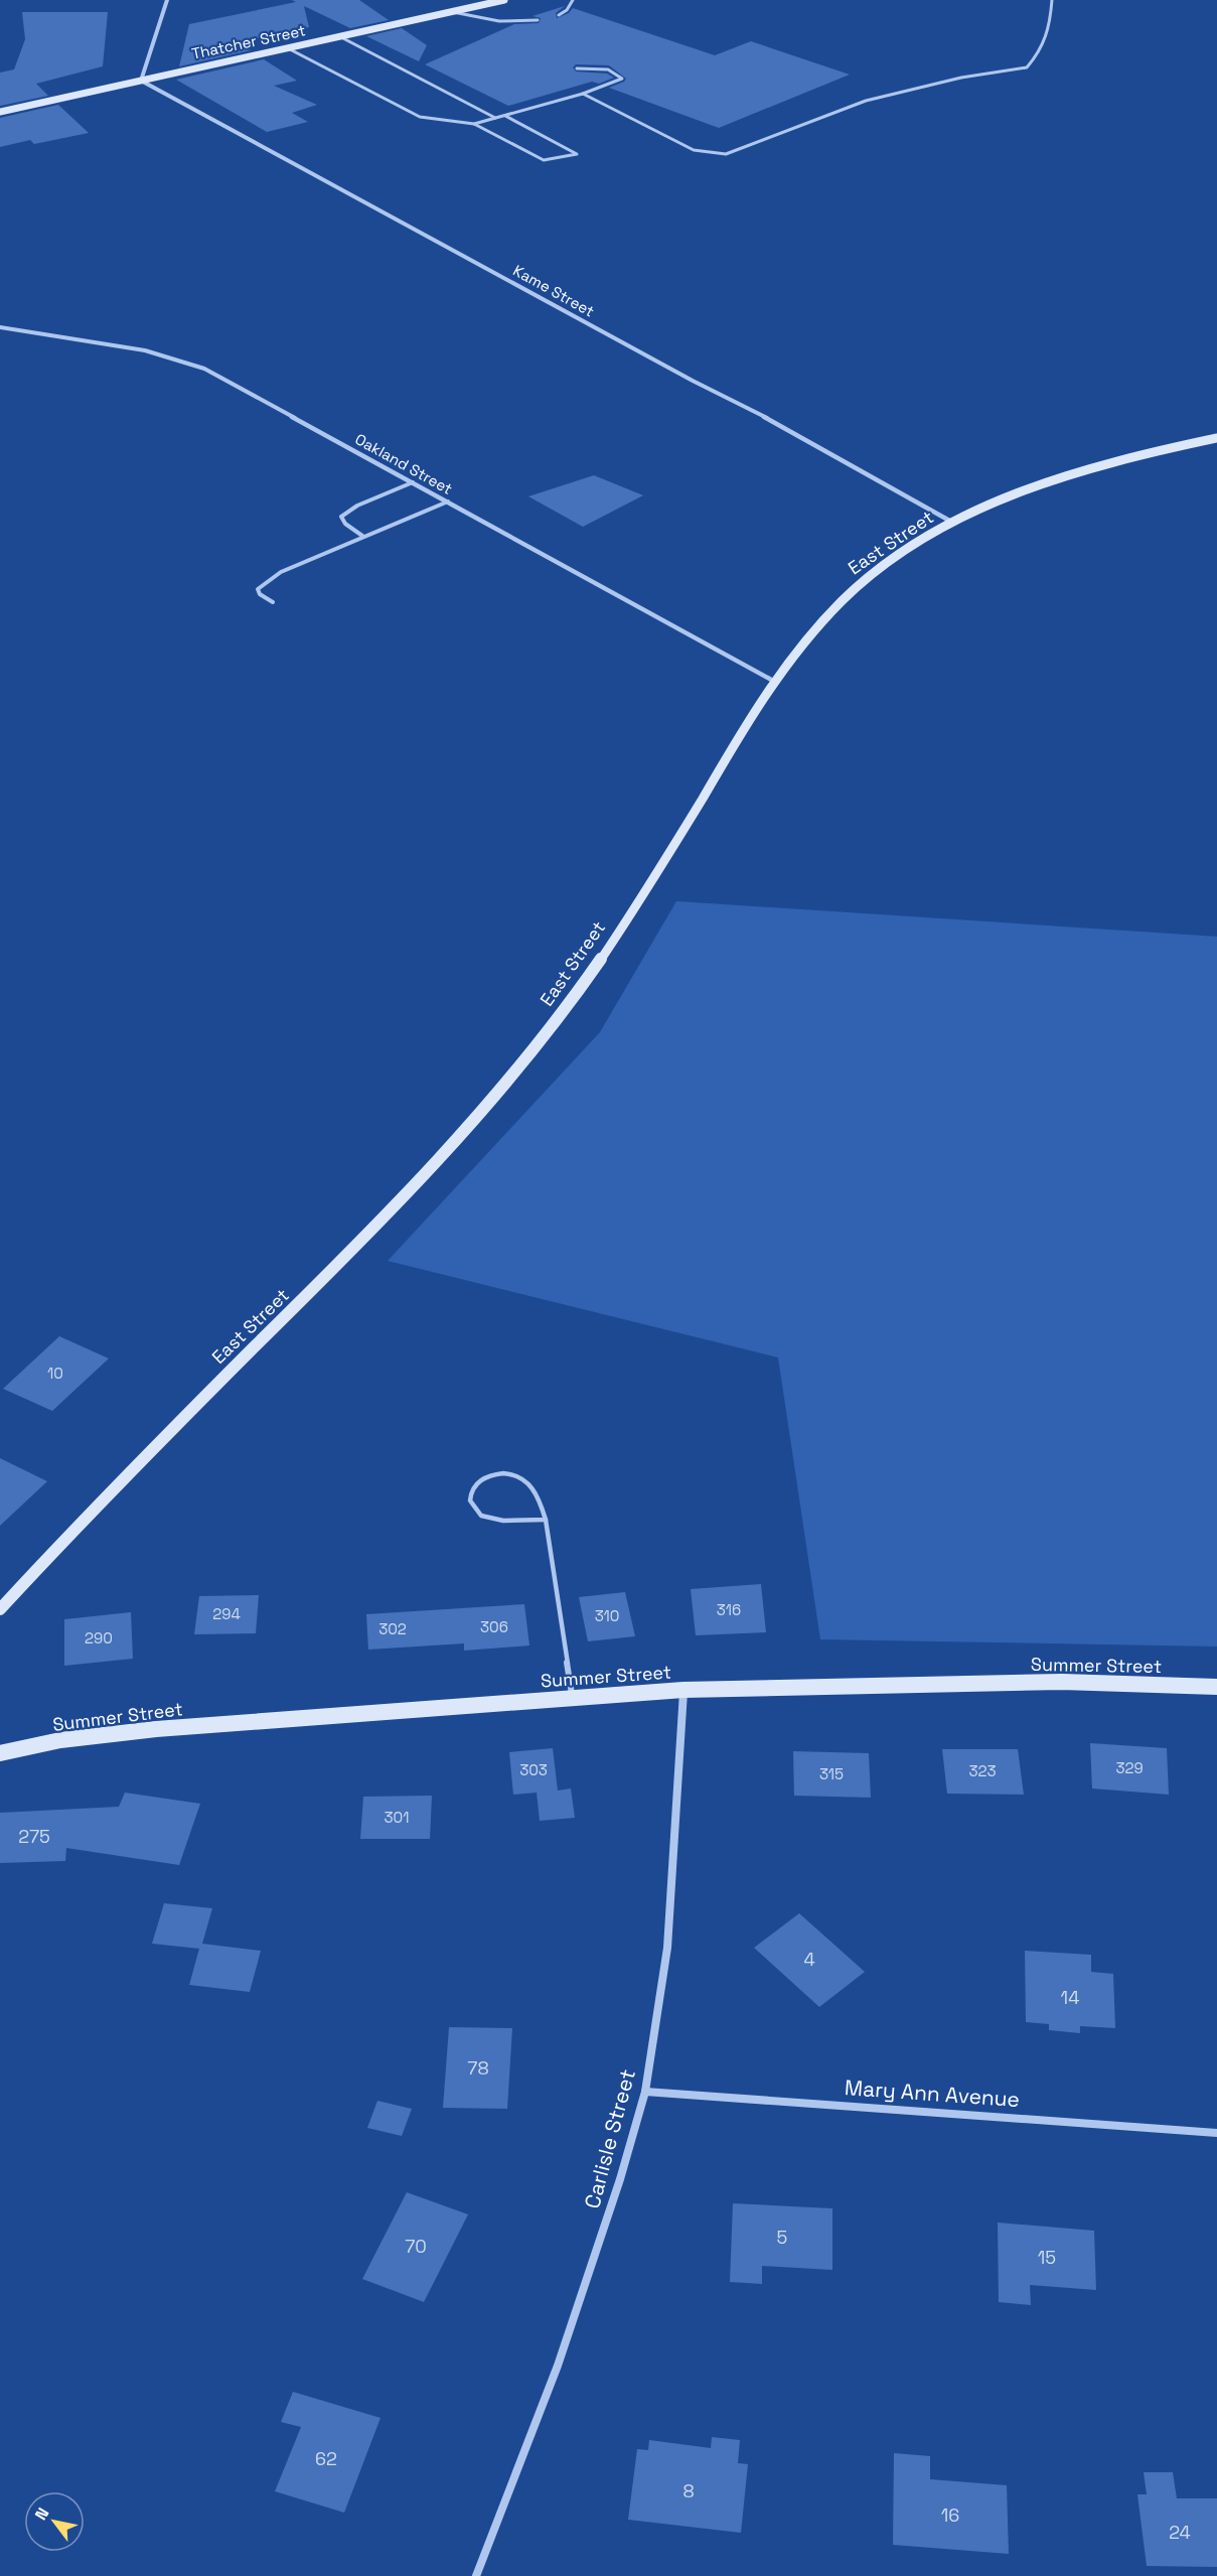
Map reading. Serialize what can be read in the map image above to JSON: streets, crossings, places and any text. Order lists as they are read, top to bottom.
{
  "streets": {
    "street": [
      "Thatcher Street",
      "Kame Street",
      "Oakland Street",
      "East Street",
      "Summer Street",
      "Mary Ann Avenue",
      "Carlisle Street"
    ]
  },
  "crossings": [
    ["Thatcher Street", "Kame Street"],
    ["Kame Street", "East Street"],
    ["Oakland Street", "East Street"],
    ["Summer Street", "Carlisle Street"],
    ["Mary Ann Avenue", "Carlisle Street"]
  ],
  "house_numbers": [
    "10",
    "316",
    "294",
    "310",
    "306",
    "302",
    "290",
    "329",
    "303",
    "323",
    "315",
    "301",
    "275",
    "4",
    "14",
    "78",
    "5",
    "70",
    "15",
    "62",
    "8",
    "16",
    "24"
  ],
  "north": "top left"
}
